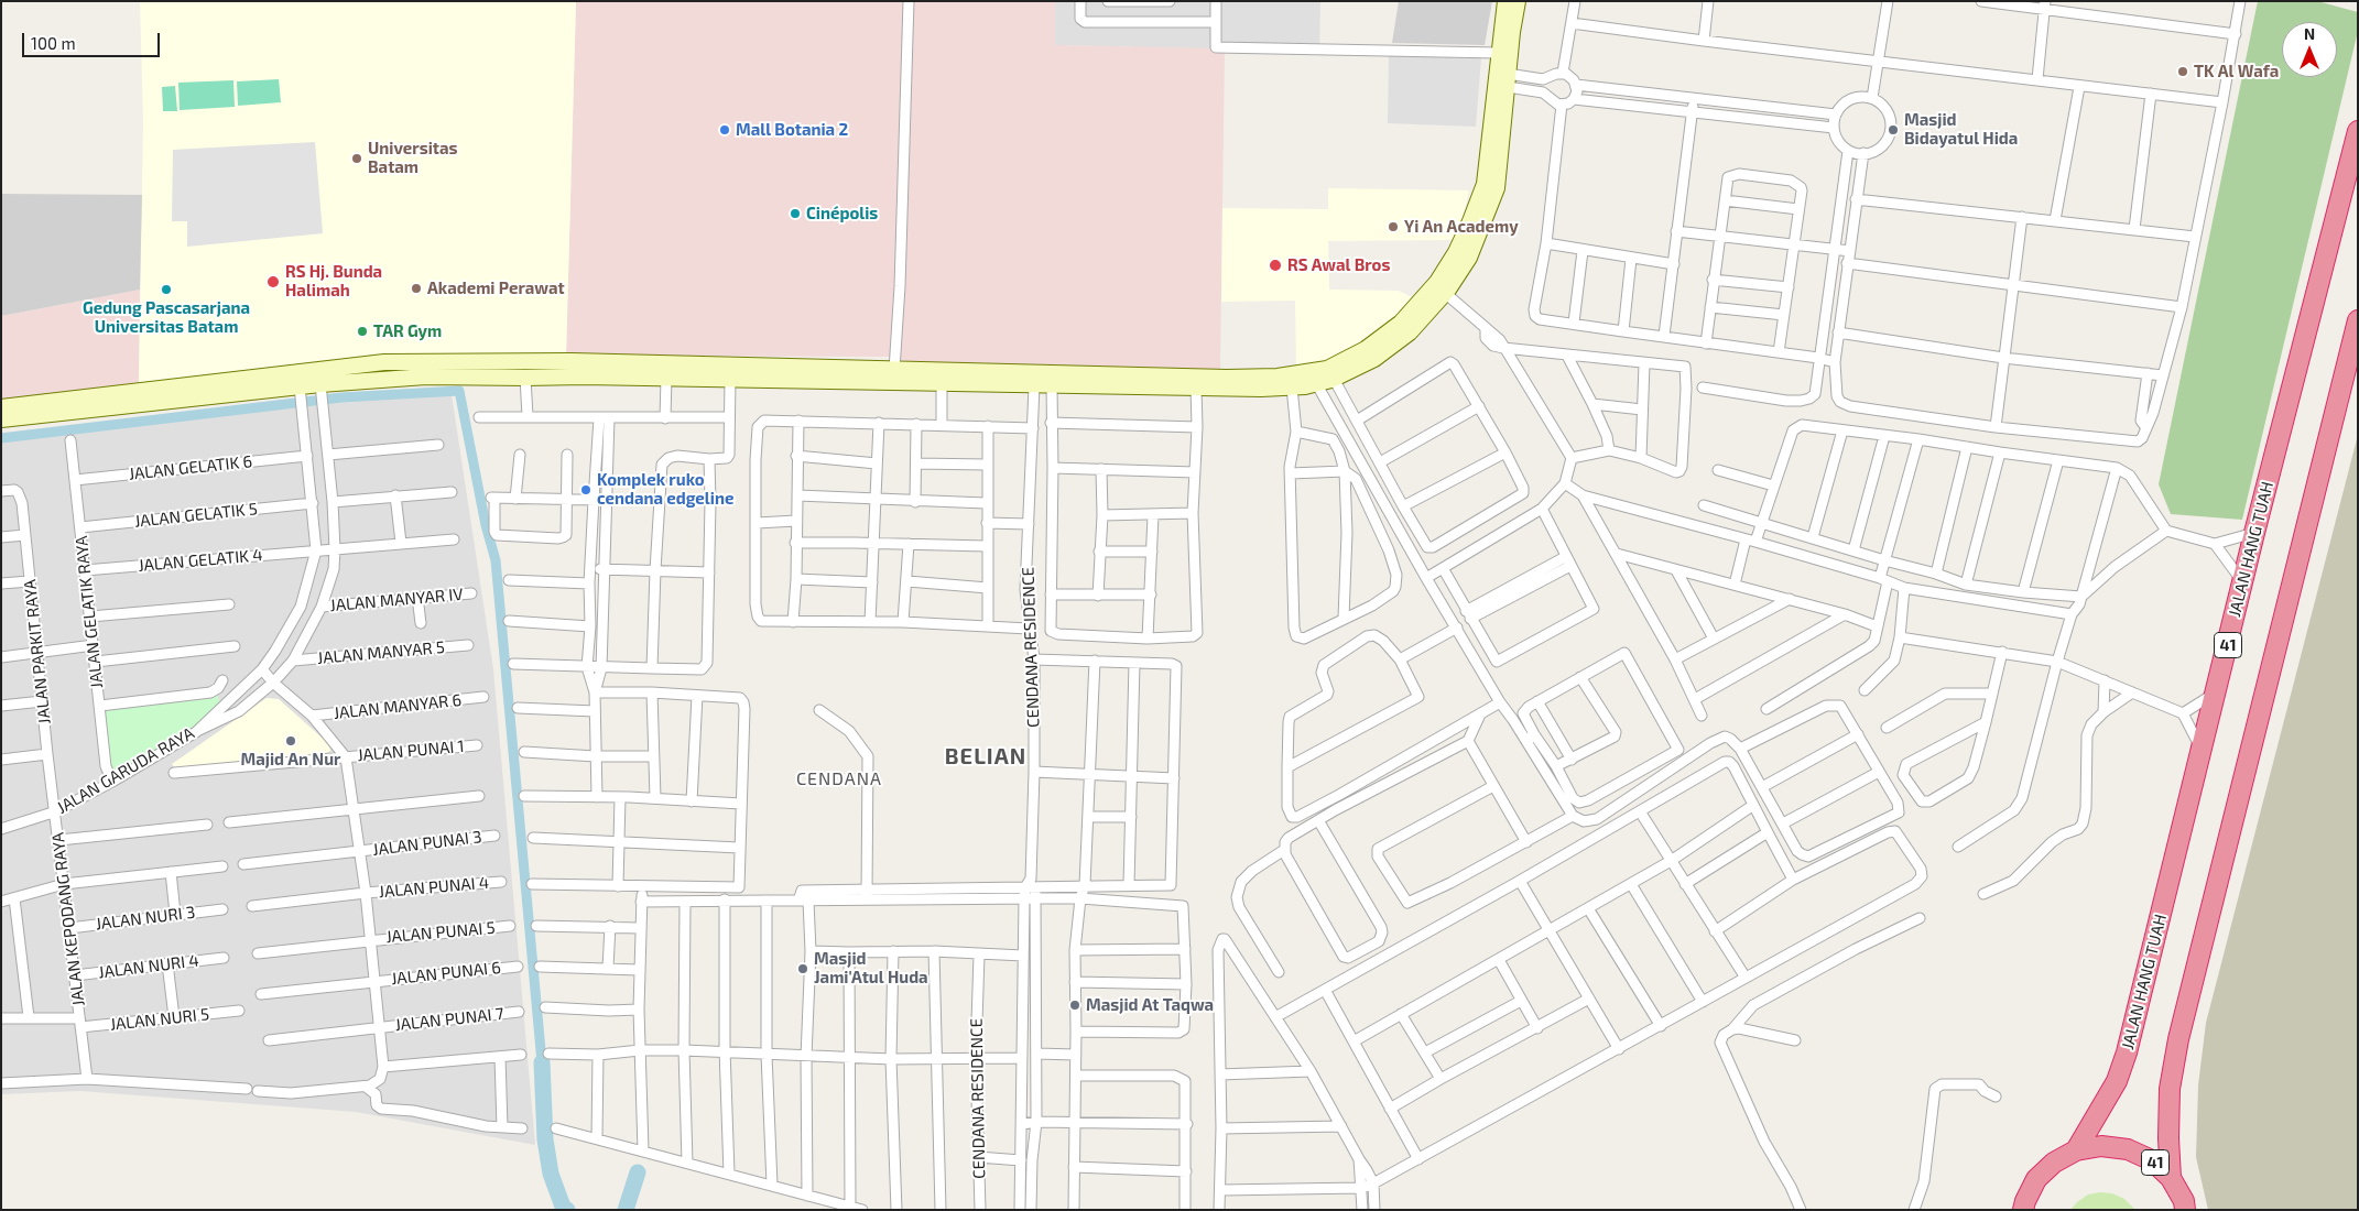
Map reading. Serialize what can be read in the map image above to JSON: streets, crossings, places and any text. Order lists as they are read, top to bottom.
{
  "streets": {
    "highway": ["JALAN HANG TUAH", "41"],
    "street": [
      "JALAN GELATIK 6",
      "JALAN GELATIK 5",
      "JALAN GELATIK 4",
      "JALAN MANYAR IV",
      "JALAN GELATIK RAYA",
      "CENDANA RESIDENCE",
      "JALAN PARKIT RAYA",
      "JALAN MANYAR 5",
      "JALAN MANYAR 6",
      "JALAN PUNAI 1",
      "JALAN GARUDA RAYA",
      "JALAN PUNAI 3",
      "JALAN PUNAI 4",
      "JALAN NURI 3",
      "JALAN KEPODANG RAYA",
      "JALAN PUNAI 5",
      "JALAN NURI 4",
      "JALAN PUNAI 6",
      "JALAN NURI 5",
      "JALAN PUNAI 7"
    ]
  },
  "crossings": [
    ["JALAN GELATIK 6", "JALAN GELATIK RAYA"],
    ["JALAN GELATIK 6", "JALAN GARUDA RAYA"],
    ["JALAN GELATIK 5", "JALAN GELATIK RAYA"],
    ["JALAN GELATIK 5", "JALAN GARUDA RAYA"],
    ["JALAN HANG TUAH", "41"],
    ["JALAN GELATIK 4", "JALAN GELATIK RAYA"],
    ["JALAN GELATIK 4", "JALAN GARUDA RAYA"],
    ["JALAN GELATIK RAYA", "JALAN GARUDA RAYA"],
    ["JALAN PARKIT RAYA", "JALAN GARUDA RAYA"],
    ["JALAN PARKIT RAYA", "JALAN KEPODANG RAYA"],
    ["JALAN GARUDA RAYA", "JALAN KEPODANG RAYA"],
    ["JALAN NURI 3", "JALAN KEPODANG RAYA"],
    ["JALAN KEPODANG RAYA", "JALAN NURI 4"],
    ["JALAN KEPODANG RAYA", "JALAN NURI 5"]
  ],
  "districts": ["BELIAN", "CENDANA"],
  "places": [
    "TK Al Wafa",
    "Mall Botania 2",
    "Masjid Bidayatul Hida",
    "Universitas Batam",
    "Cinépolis",
    "Yi An Academy",
    "RS Awal Bros",
    "RS Hj. Bunda Halimah",
    "Akademi Perawat",
    "Gedung Pascasarjana Universitas Batam",
    "TAR Gym",
    "Komplek ruko cendana edgeline",
    "Majid An Nur",
    "Masjid Jami'Atul Huda",
    "Masjid At Taqwa"
  ],
  "scale_bar": "100 m",
  "north": "top"
}
